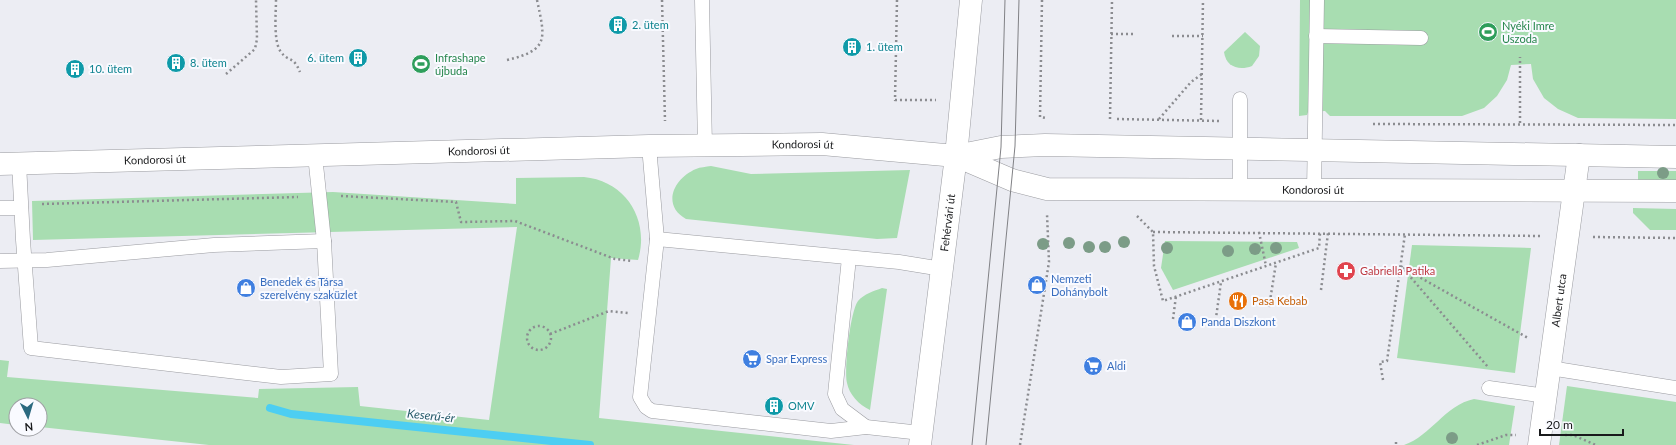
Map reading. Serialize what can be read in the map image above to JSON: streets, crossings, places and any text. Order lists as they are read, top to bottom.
{
  "streets": {
    "street": ["Kondorosi út", "Fehérvári út", "Albert utca"]
  },
  "crossings": [
    ["Kondorosi út", "Fehérvári út"],
    ["Kondorosi út", "Albert utca"]
  ],
  "water": ["Keserű-ér"],
  "places": {
    "building": [
      "2. ütem",
      "1. ütem",
      "6. ütem",
      "8. ütem",
      "10. ütem",
      "OMV"
    ],
    "sports": ["Nyéki Imre Uszoda", "Infrashape újbuda"],
    "pharmacy": ["Gabriella Patika"],
    "shop": ["Nemzeti Dohánybolt", "Benedek és Társa szerelvény szaküzlet", "Panda Diszkont"],
    "restaurant": ["Pasa Kebab"],
    "supermarket": ["Spar Express", "Aldi"]
  },
  "scale_bar": "20 m",
  "north": "bottom"
}
